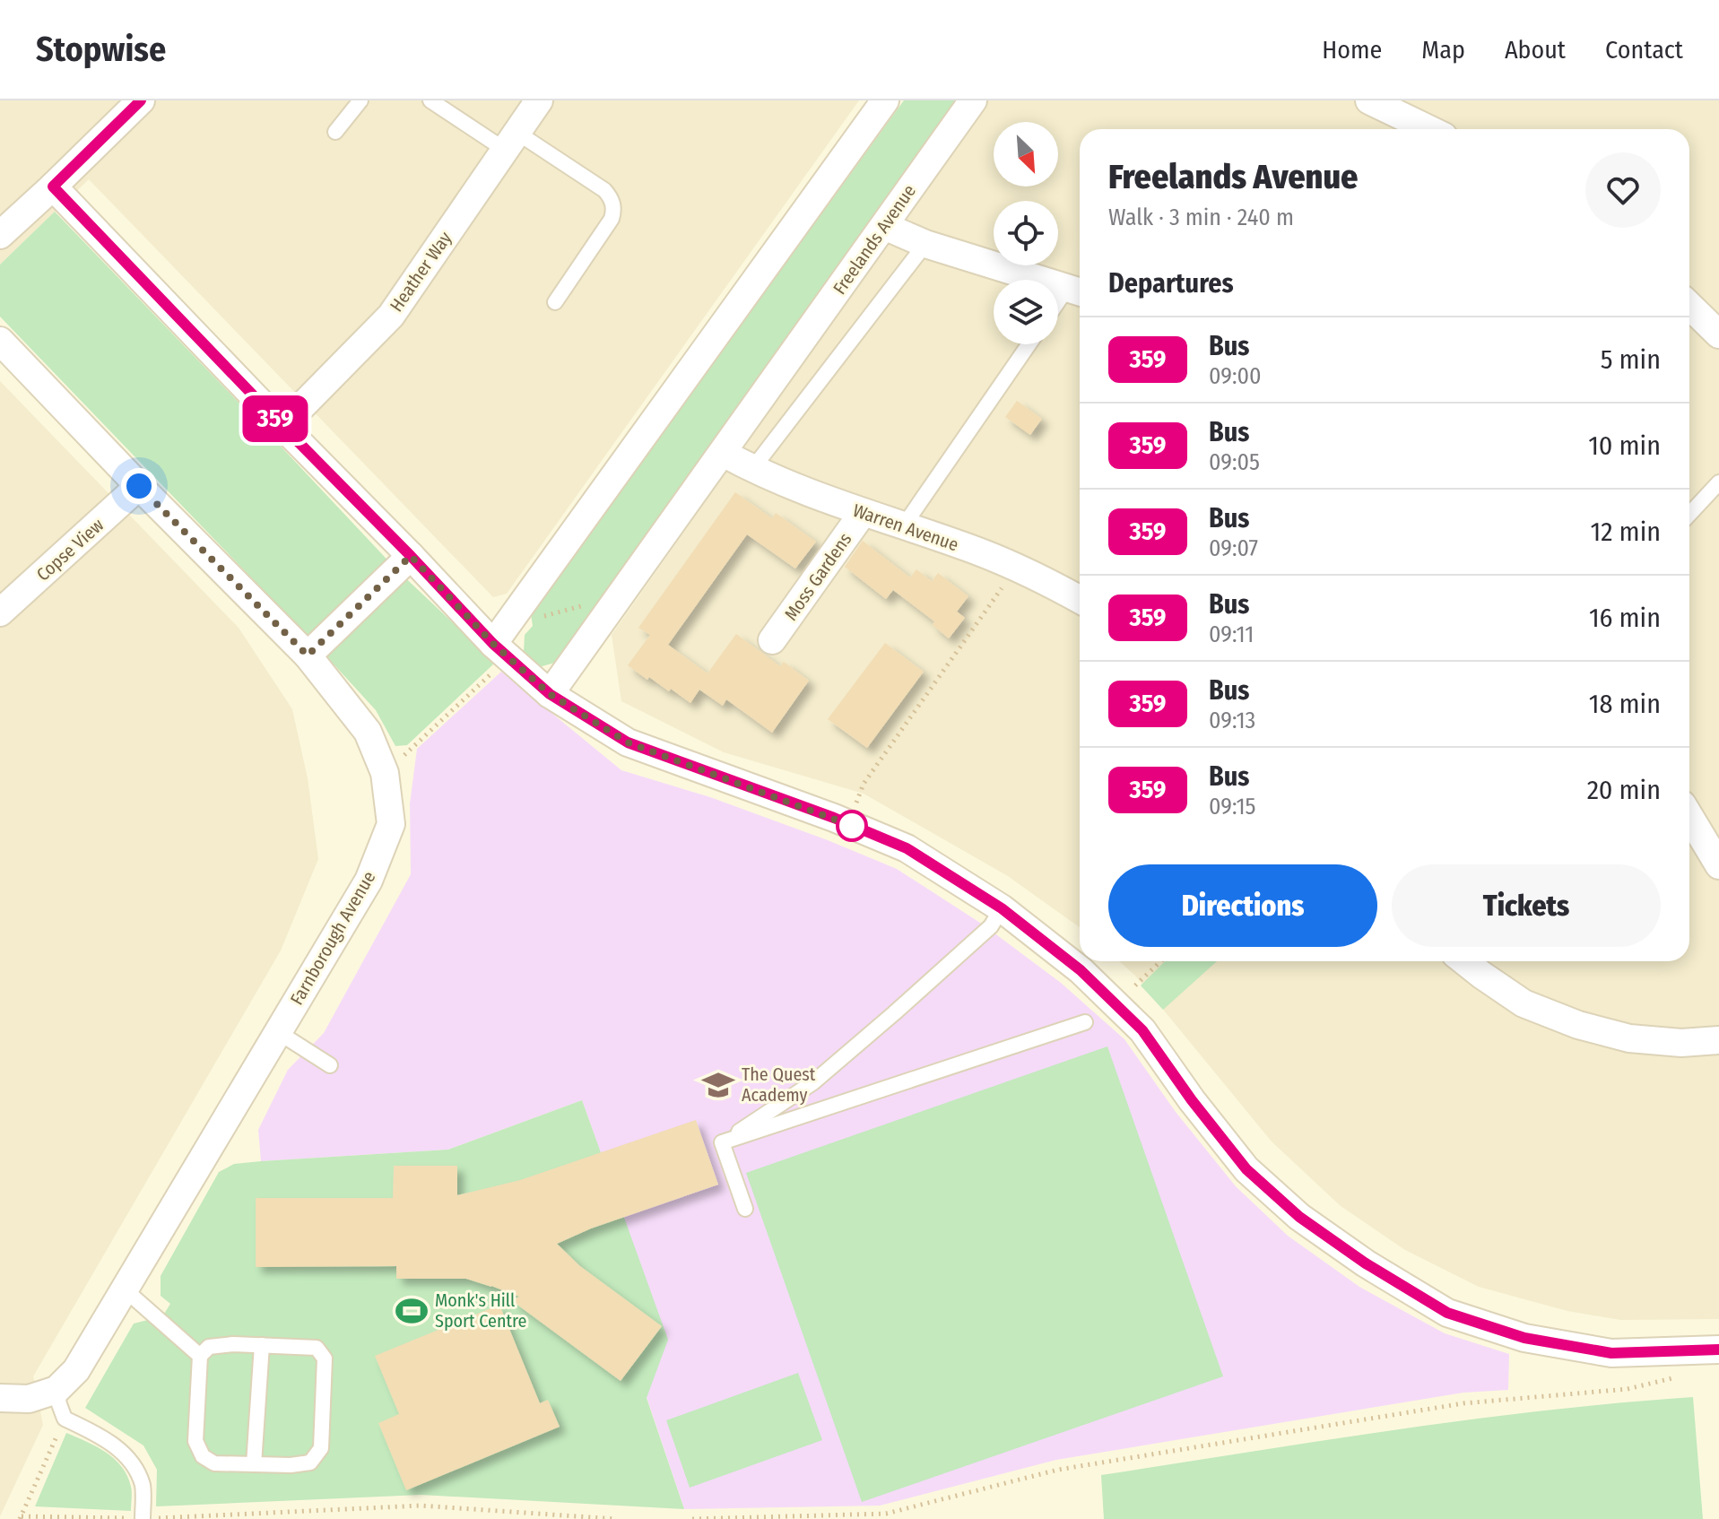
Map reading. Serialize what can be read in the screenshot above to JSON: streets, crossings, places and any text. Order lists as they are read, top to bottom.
{
  "streets": {
    "street": [
      "Freelands Avenue",
      "Heather Way",
      "Warren Avenue",
      "Copse View",
      "Moss Gardens",
      "Farnborough Avenue"
    ]
  },
  "crossings": [
    ["Freelands Avenue", "Warren Avenue"],
    ["Warren Avenue", "Moss Gardens"],
    ["Copse View", "Farnborough Avenue"]
  ],
  "places": {
    "school or university": ["The Quest Academy"],
    "sports": ["Monk's Hill Sport Centre"]
  },
  "lines": ["bus line 359"],
  "north": "bottom right",
  "page": {
    "header": "Stopwise",
    "nav": [
      "Home",
      "Map",
      "About",
      "Contact"
    ],
    "on_map": "359",
    "heading": [
      ["Freelands Avenue", "Walk · 3 min · 240 m"],
      "Departures"
    ],
    "list": [
      {
        "mark": "359",
        "name": "Bus",
        "note": "09:00",
        "value": "5 min"
      },
      {
        "mark": "359",
        "name": "Bus",
        "note": "09:05",
        "value": "10 min"
      },
      {
        "mark": "359",
        "name": "Bus",
        "note": "09:07",
        "value": "12 min"
      },
      {
        "mark": "359",
        "name": "Bus",
        "note": "09:11",
        "value": "16 min"
      },
      {
        "mark": "359",
        "name": "Bus",
        "note": "09:13",
        "value": "18 min"
      },
      {
        "mark": "359",
        "name": "Bus",
        "note": "09:15",
        "value": "20 min"
      }
    ],
    "buttons": ["Directions", "Tickets"]
  }
}
